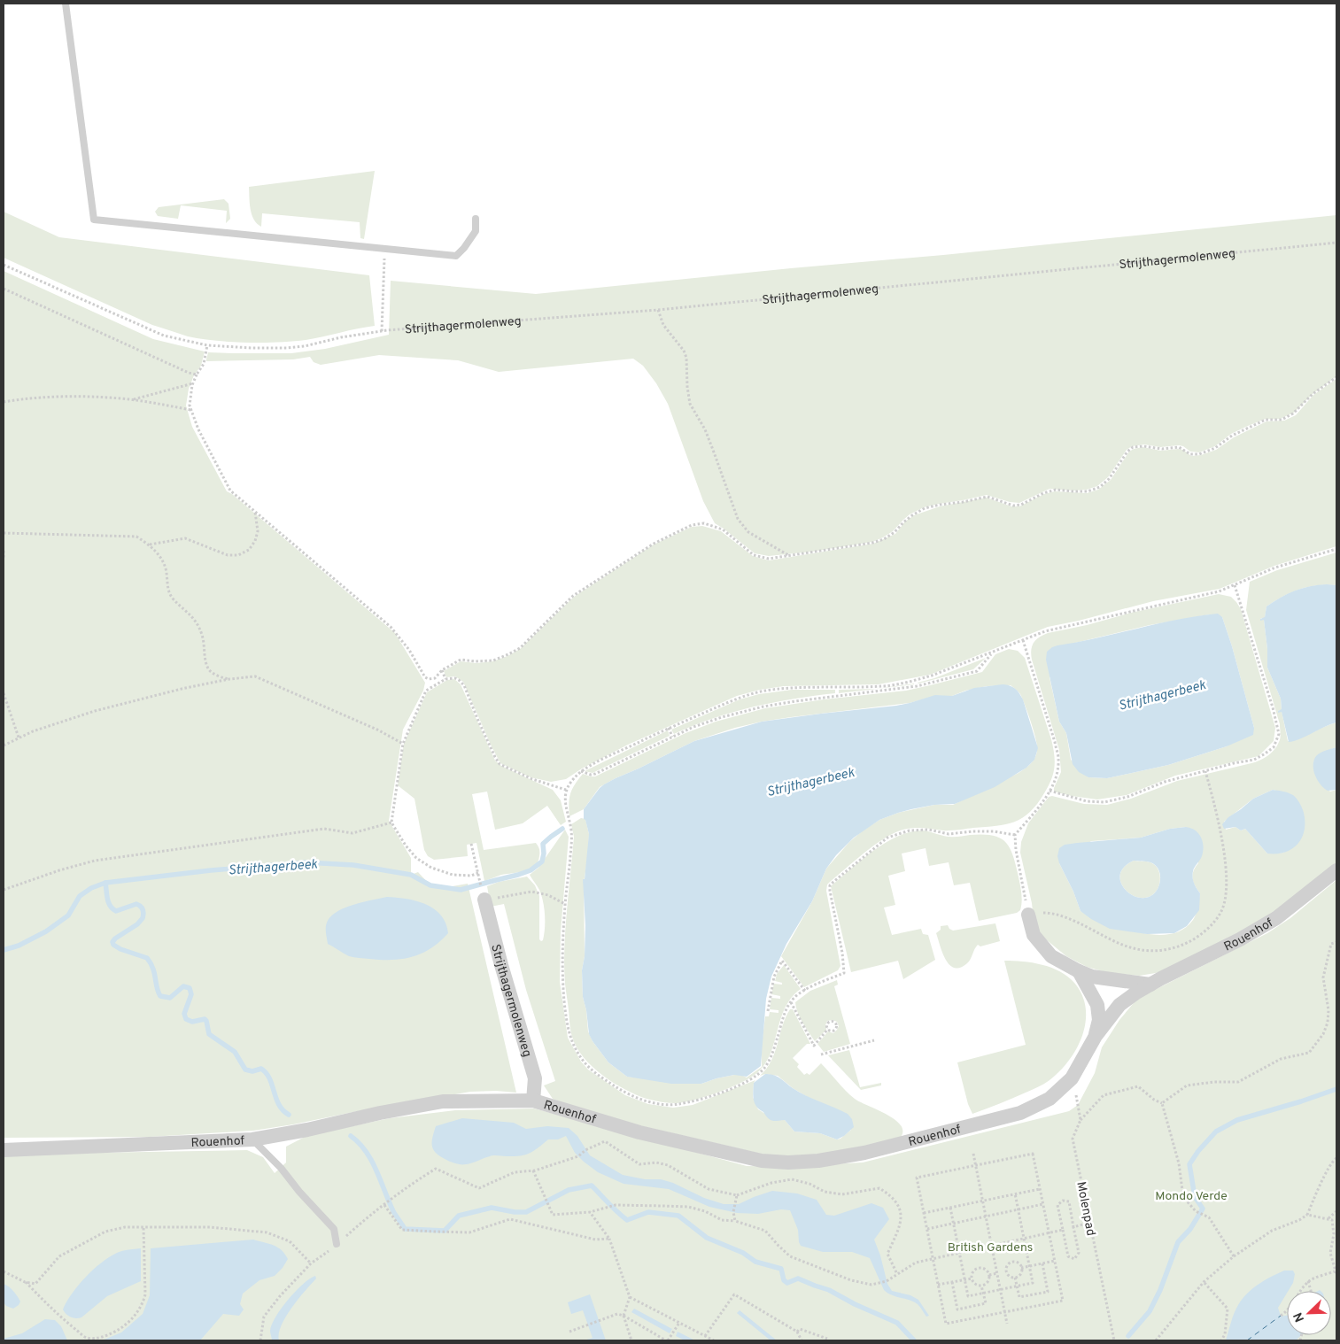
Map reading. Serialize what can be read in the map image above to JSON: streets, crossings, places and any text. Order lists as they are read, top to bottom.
{
  "streets": {
    "street": ["Strijthagermolenweg", "Rouenhof"],
    "path": ["Molenpad"]
  },
  "crossings": [
    ["Strijthagermolenweg", "Rouenhof"]
  ],
  "water": ["Strijthagerbeek"],
  "parks": ["Mondo Verde", "British Gardens"],
  "north": "bottom left"
}
